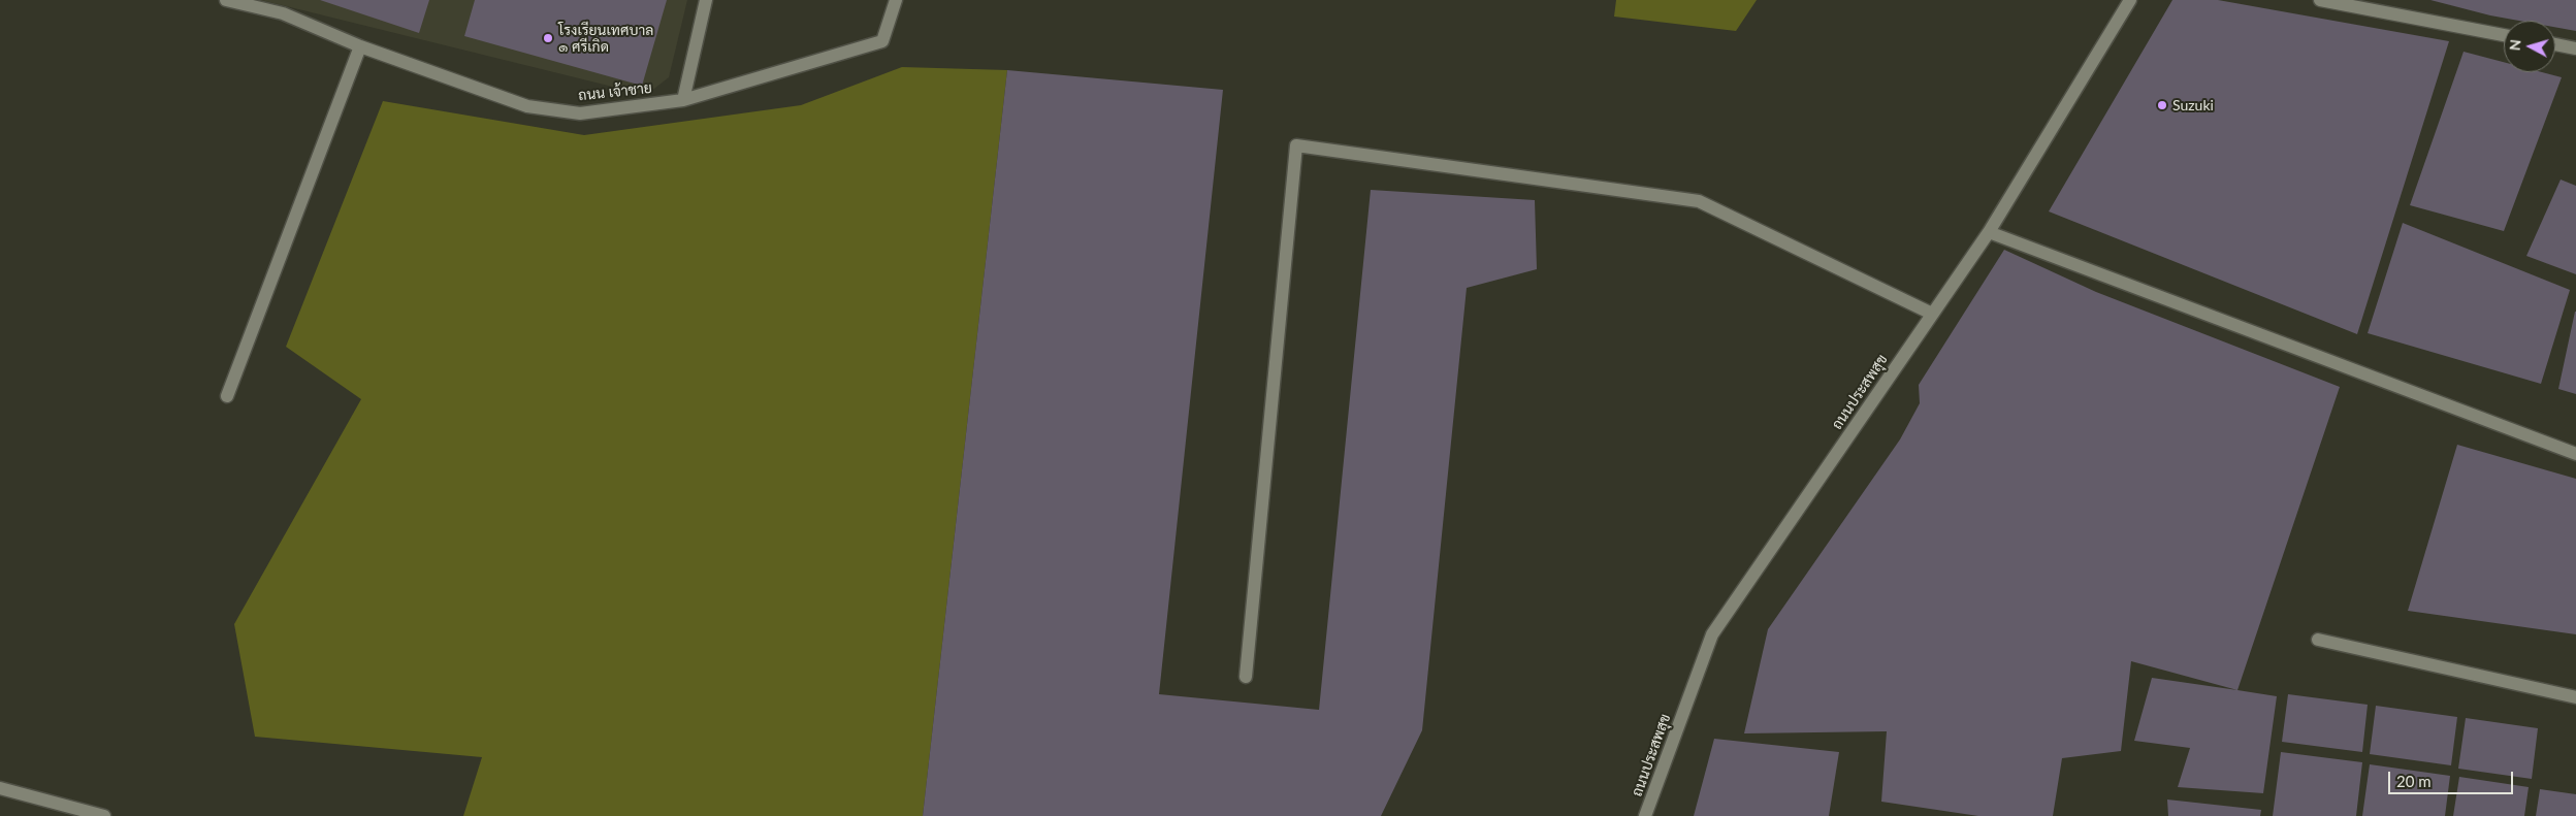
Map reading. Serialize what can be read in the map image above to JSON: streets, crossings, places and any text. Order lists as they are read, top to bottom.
{
  "streets": {
    "street": ["ถนน เจ้าชาย", "ถนนประสพสุข"]
  },
  "places": ["โรงเรียนเทศบาล ๑ ศรีเกิด", "Suzuki"],
  "scale_bar": "20 m",
  "north": "left"
}
